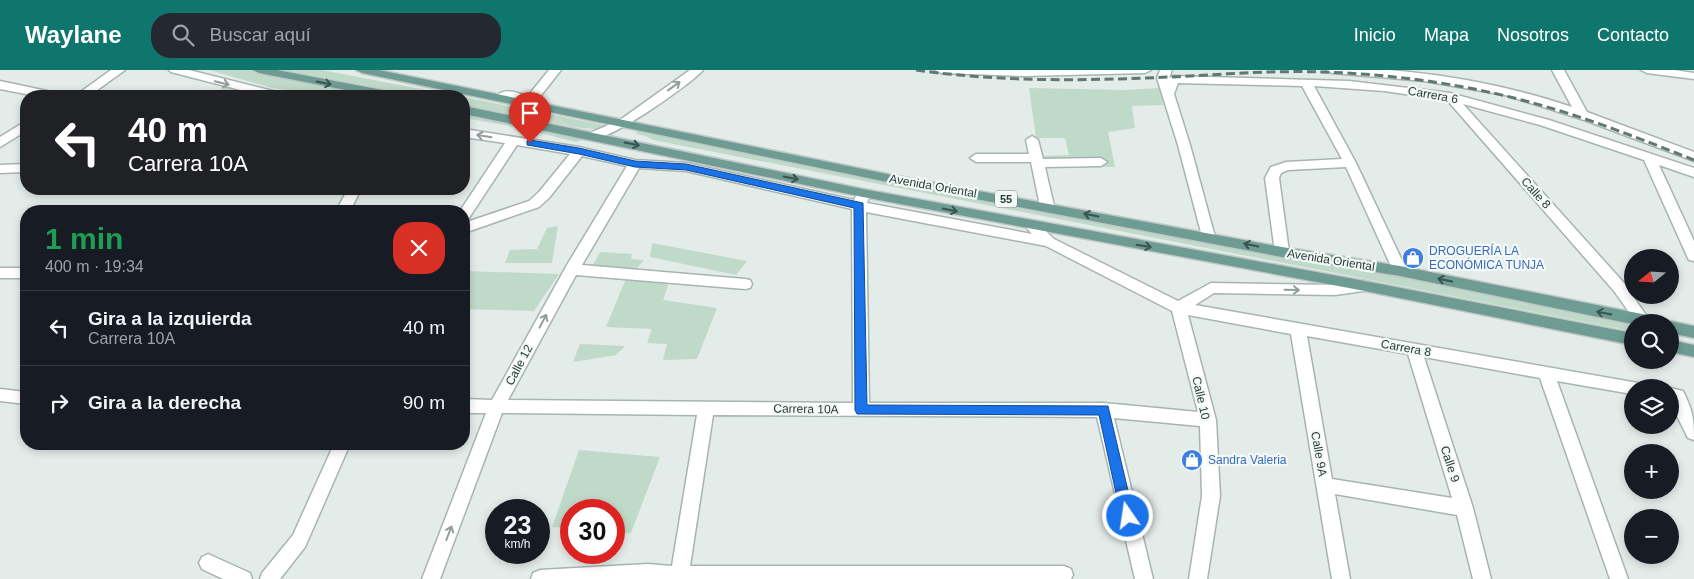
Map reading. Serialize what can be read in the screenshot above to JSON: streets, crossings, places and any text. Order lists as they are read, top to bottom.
{
  "streets": {
    "main road": ["Avenida Oriental", "55"],
    "street": [
      "Carrera 6",
      "Calle 8",
      "Carrera 8",
      "Calle 12",
      "Calle 10",
      "Carrera 10A",
      "Calle 9A",
      "Calle 9"
    ]
  },
  "crossings": [
    ["Carrera 6", "Calle 8"],
    ["Avenida Oriental", "Carrera 8"],
    ["Avenida Oriental", "Calle 12"],
    ["Carrera 8", "Calle 10"],
    ["Carrera 8", "Calle 9A"],
    ["Carrera 8", "Calle 9"],
    ["Calle 12", "Carrera 10A"],
    ["Calle 10", "Carrera 10A"]
  ],
  "one_way": ["Calle 12"],
  "places": {
    "shop": ["DROGUERÍA LA ECONÓMICA TUNJA", "Sandra Valeria"]
  },
  "north": "left",
  "page": {
    "header": "Waylane",
    "search": "Buscar aquí",
    "nav": [
      "Inicio",
      "Mapa",
      "Nosotros",
      "Contacto"
    ],
    "turn": ["40 m", "Carrera 10A"],
    "heading": ["1 min", "400 m · 19:34"],
    "map_buttons": ["+", "−"],
    "list": [
      {
        "name": "Gira a la izquierda",
        "note": "Carrera 10A",
        "value": "40 m"
      },
      {
        "name": "Gira a la derecha",
        "value": "90 m"
      }
    ],
    "speed": "23 km/h",
    "limit": "30"
  }
}
